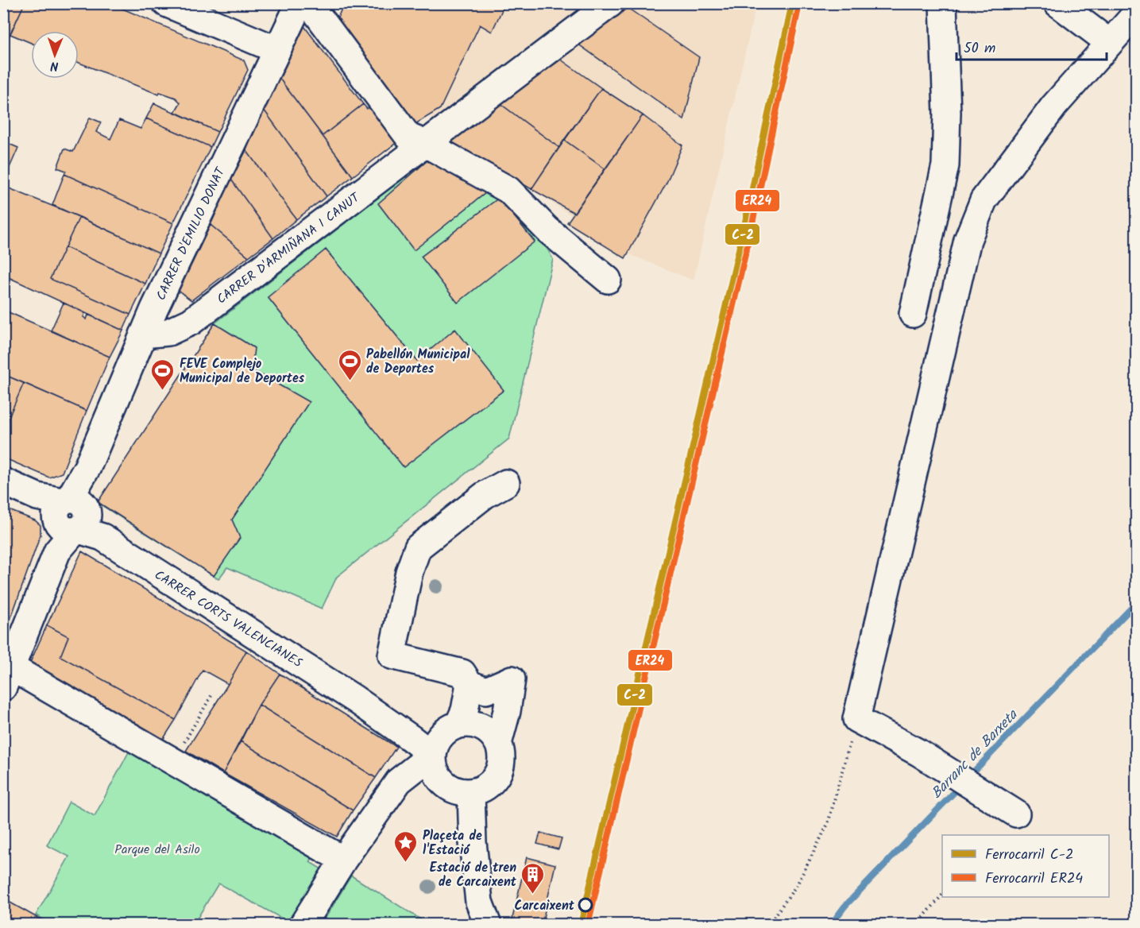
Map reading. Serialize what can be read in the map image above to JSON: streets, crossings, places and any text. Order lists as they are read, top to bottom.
{
  "streets": {
    "street": ["CARRER D'EMILIO DONAT", "CARRER D'ARMIÑANA I CANUT", "CARRER CORTS VALENCIANES"]
  },
  "crossings": [
    ["CARRER D'EMILIO DONAT", "CARRER D'ARMIÑANA I CANUT"],
    ["CARRER D'EMILIO DONAT", "CARRER CORTS VALENCIANES"]
  ],
  "water": ["Barranc de Barxeta"],
  "parks": ["Parque del Asilo"],
  "places": {
    "sports": ["Pabellón Municipal de Deportes", "FEVE Complejo Municipal de Deportes"],
    "place": ["Plaçeta de l'Estació"],
    "building": ["Estació de tren de Carcaixent"],
    "other": ["Carcaixent"]
  },
  "lines": ["rail line C-2", "rail line ER24"],
  "legend": ["Ferrocarril C-2", "Ferrocarril ER24"],
  "scale_bar": "50 m",
  "north": "bottom"
}
